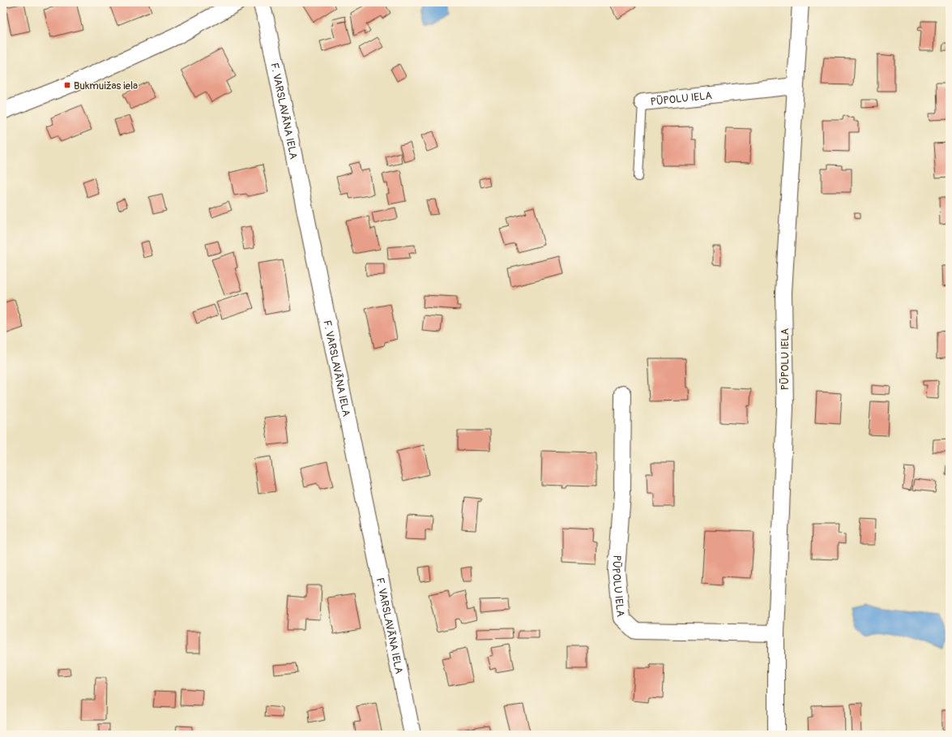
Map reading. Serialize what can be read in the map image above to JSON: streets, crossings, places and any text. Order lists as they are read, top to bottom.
{
  "streets": {
    "street": ["PŪPOLU IELA", "F. VARSLAVĀNA IELA"]
  },
  "places": {
    "transit": ["Bukmuižas iela"]
  }
}
